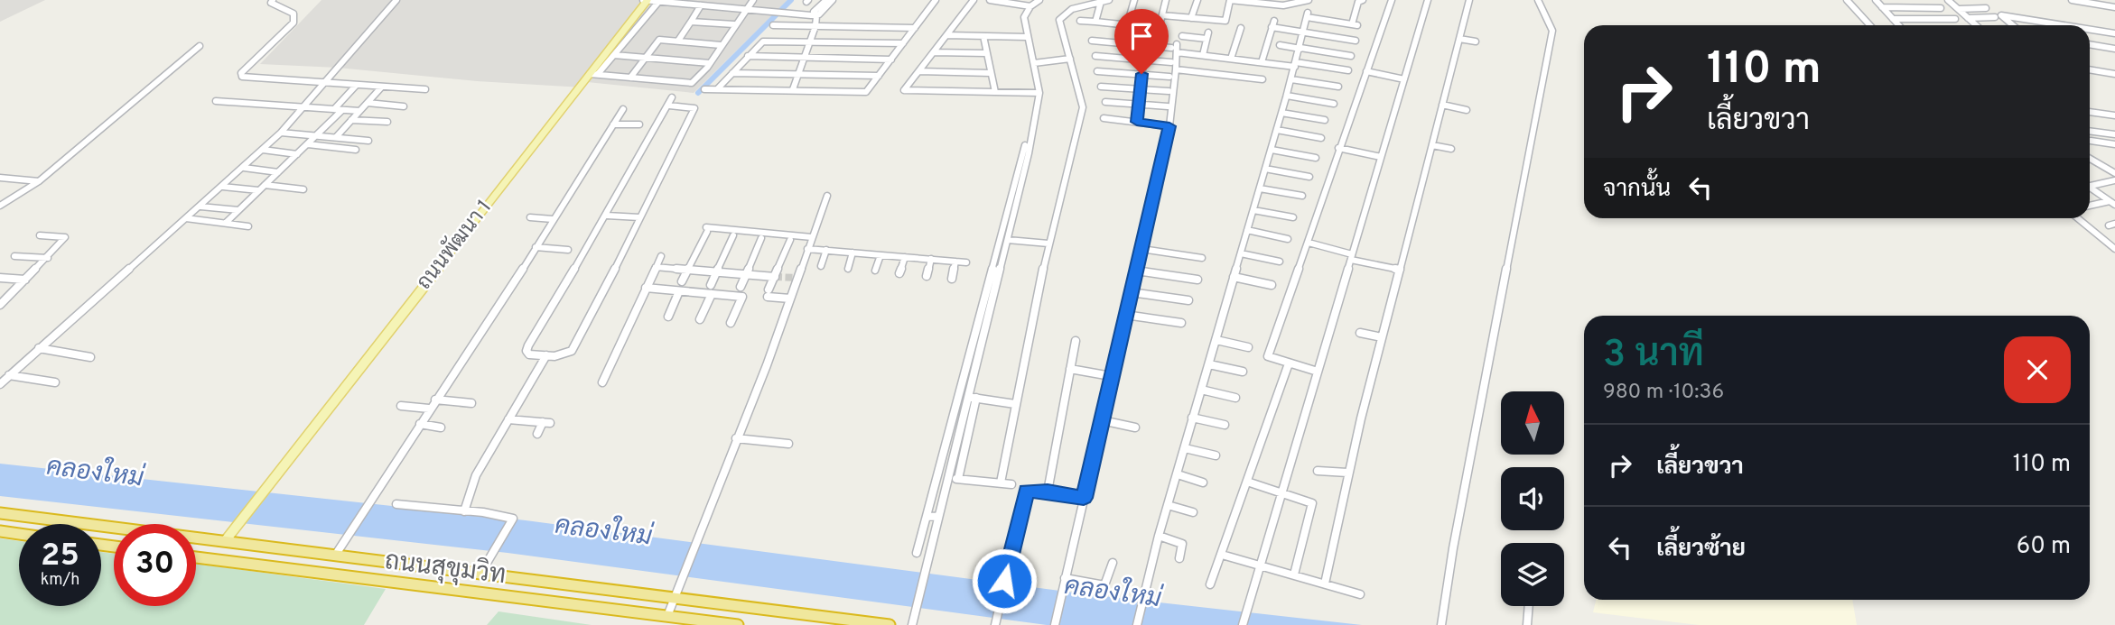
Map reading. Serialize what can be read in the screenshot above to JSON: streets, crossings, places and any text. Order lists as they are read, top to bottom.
{
  "streets": {
    "highway": ["ถนนสุขุมวิท"],
    "main road": ["ถนนพัฒนา 1"]
  },
  "crossings": [
    ["ถนนพัฒนา 1", "ถนนสุขุมวิท"]
  ],
  "water": ["คลองใหม่"],
  "north": "top",
  "page": {
    "turn": ["110 m", "เลี้ยวขวา"],
    "then": "จากนั้น",
    "heading": ["3 นาที", "980 m · 10:36"],
    "list": [
      {
        "name": "เลี้ยวขวา",
        "value": "110 m"
      },
      {
        "name": "เลี้ยวซ้าย",
        "value": "60 m"
      }
    ],
    "speed": "25 km/h",
    "limit": "30"
  }
}
